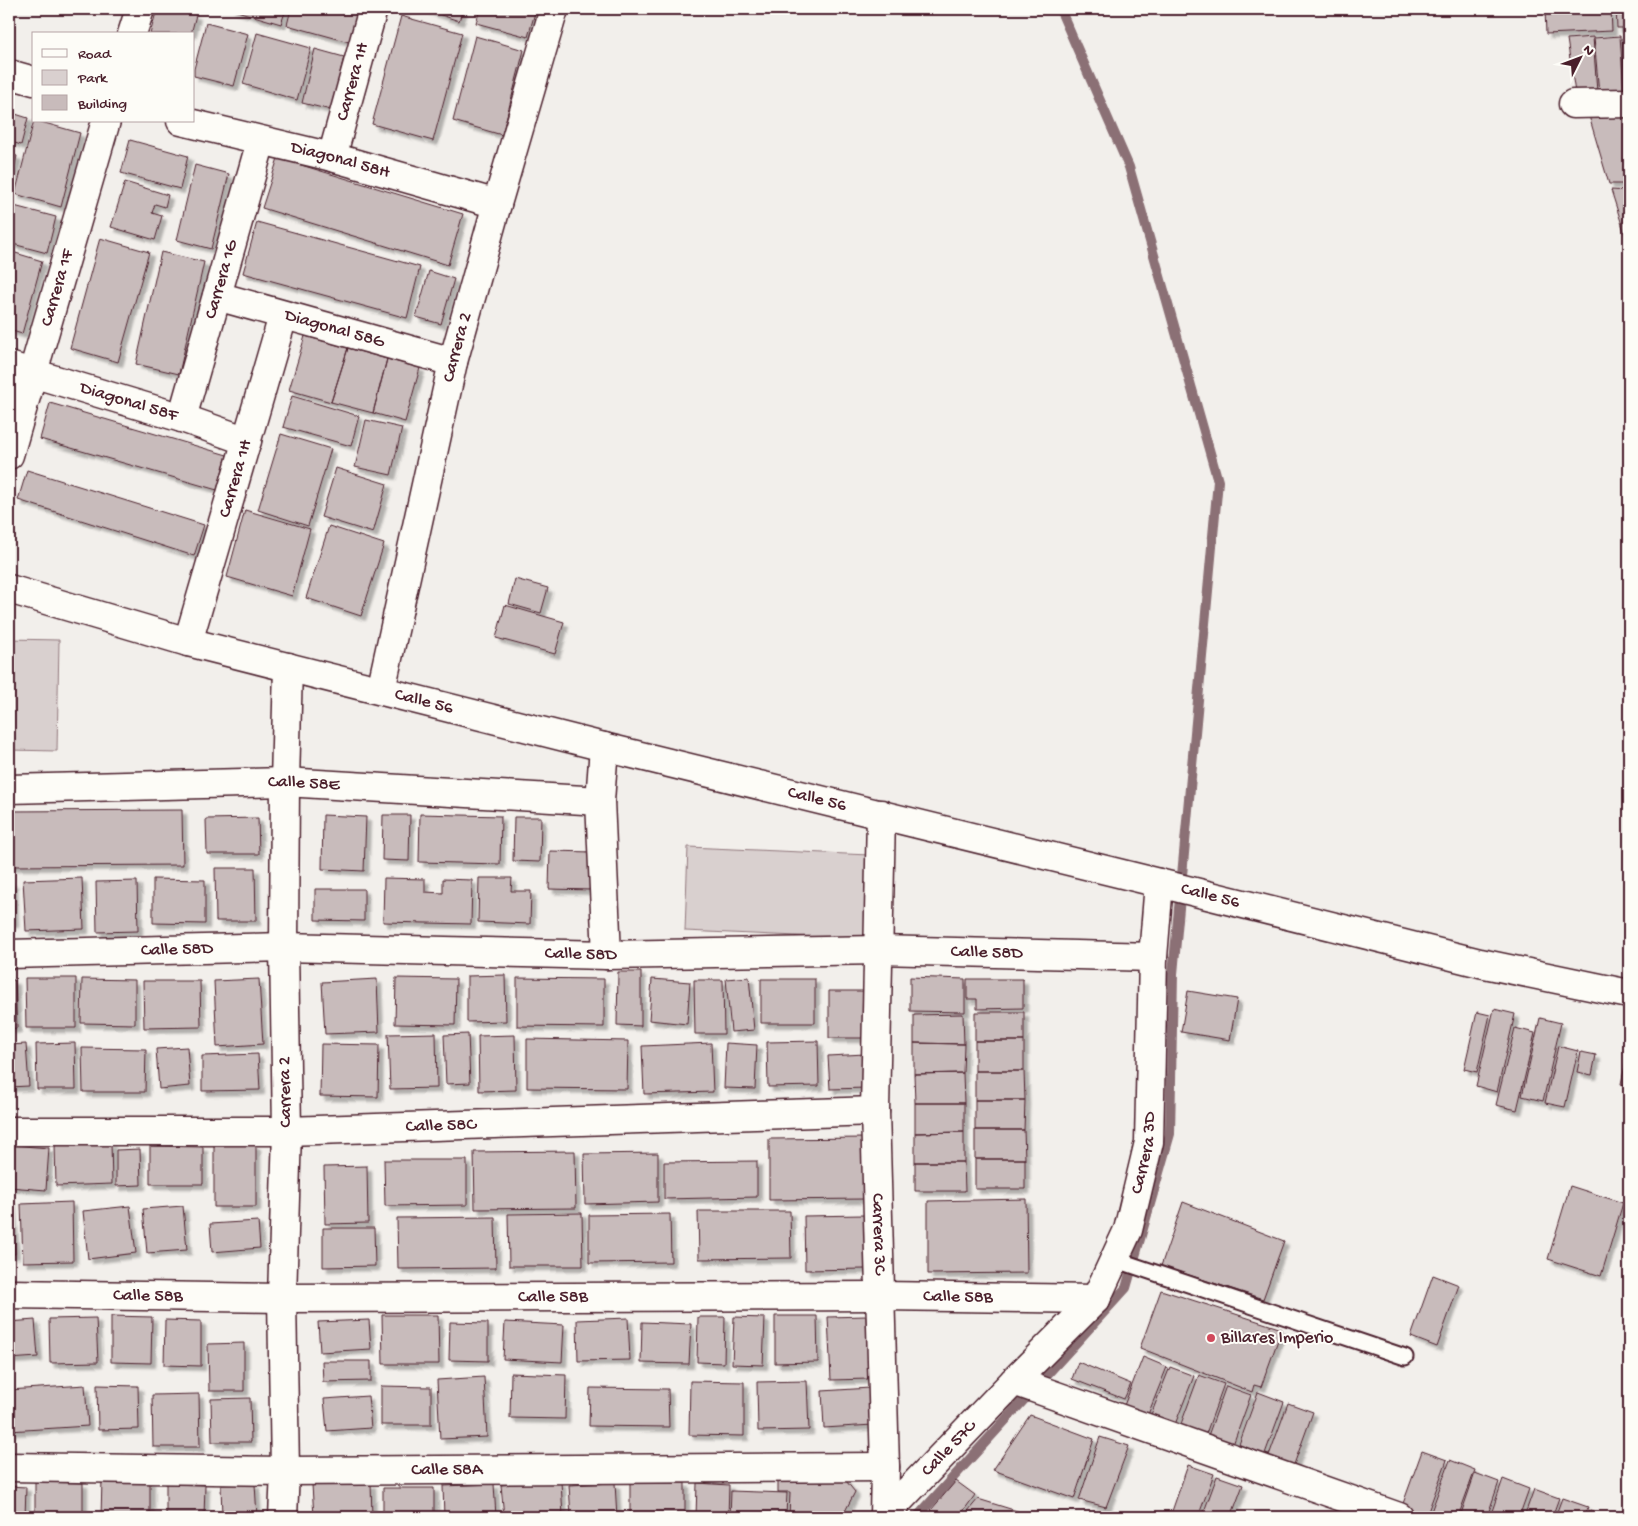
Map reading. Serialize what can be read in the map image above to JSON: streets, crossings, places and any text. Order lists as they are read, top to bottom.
{
  "streets": {
    "street": [
      "Carrera 1H",
      "Diagonal 58H",
      "Carrera 1G",
      "Carrera 1F",
      "Diagonal 58G",
      "Carrera 2",
      "Diagonal 58F",
      "Calle 56",
      "Calle 58E",
      "Calle 58D",
      "Calle 58C",
      "Carrera 3D",
      "Carrera 3C",
      "Calle 58B",
      "Calle 57C",
      "Calle 58A"
    ]
  },
  "crossings": [
    ["Carrera 1H", "Diagonal 58H"],
    ["Carrera 1H", "Diagonal 58G"],
    ["Carrera 1H", "Diagonal 58F"],
    ["Carrera 1H", "Calle 56"],
    ["Diagonal 58H", "Carrera 1G"],
    ["Diagonal 58H", "Carrera 2"],
    ["Carrera 1G", "Diagonal 58G"],
    ["Carrera 1G", "Diagonal 58F"],
    ["Carrera 1F", "Diagonal 58F"],
    ["Diagonal 58G", "Carrera 2"],
    ["Carrera 2", "Calle 56"],
    ["Carrera 2", "Calle 58E"],
    ["Carrera 2", "Calle 58D"],
    ["Carrera 2", "Calle 58C"],
    ["Carrera 2", "Calle 58B"],
    ["Carrera 2", "Calle 58A"],
    ["Calle 56", "Carrera 3D"],
    ["Calle 56", "Carrera 3C"],
    ["Calle 58D", "Carrera 3D"],
    ["Calle 58D", "Carrera 3C"],
    ["Calle 58C", "Carrera 3C"],
    ["Carrera 3D", "Calle 58B"],
    ["Carrera 3D", "Calle 57C"],
    ["Carrera 3C", "Calle 58B"],
    ["Carrera 3C", "Calle 57C"],
    ["Carrera 3C", "Calle 58A"]
  ],
  "places": ["Billares Imperio"],
  "legend": ["Road", "Park", "Building"],
  "north": "top right"
}
